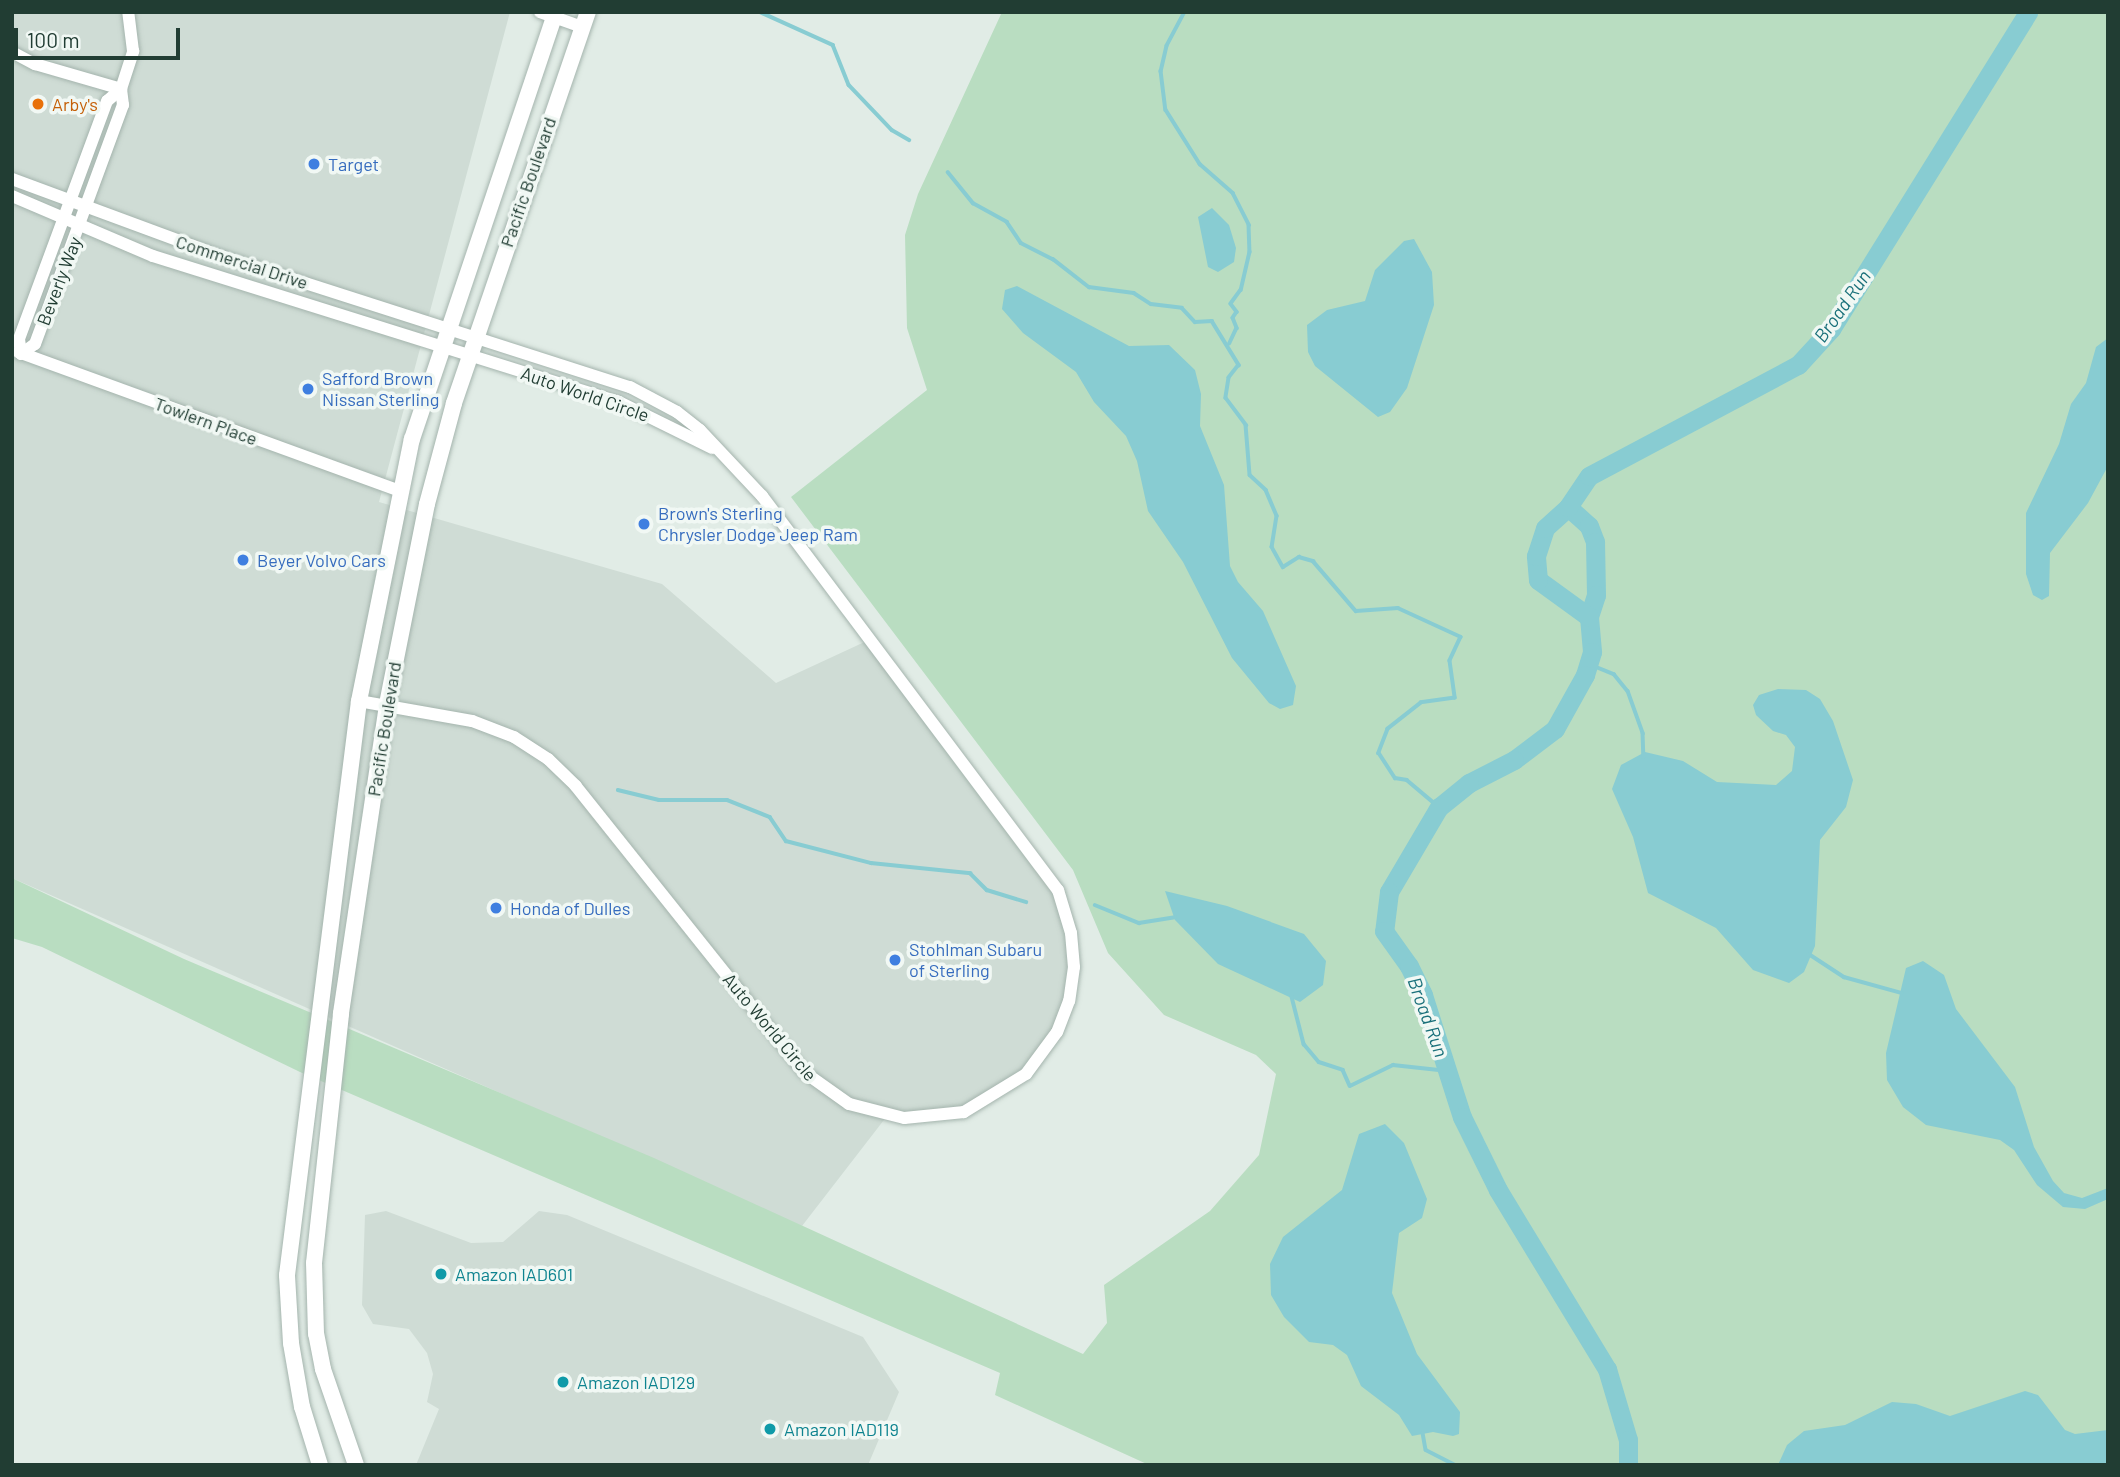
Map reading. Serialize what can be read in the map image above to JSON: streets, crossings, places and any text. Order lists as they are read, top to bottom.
{
  "streets": {
    "main road": ["Pacific Boulevard"],
    "street": [
      "Commercial Drive",
      "Beverly Way",
      "Auto World Circle",
      "Towlern Place"
    ]
  },
  "crossings": [
    ["Pacific Boulevard", "Commercial Drive"],
    ["Pacific Boulevard", "Auto World Circle"],
    ["Pacific Boulevard", "Towlern Place"],
    ["Commercial Drive", "Beverly Way"],
    ["Commercial Drive", "Auto World Circle"],
    ["Beverly Way", "Towlern Place"]
  ],
  "water": ["Broad Run"],
  "places": [
    "Arby's",
    "Target",
    "Safford Brown Nissan Sterling",
    "Brown's Sterling Chrysler Dodge Jeep Ram",
    "Beyer Volvo Cars",
    "Honda of Dulles",
    "Stohlman Subaru of Sterling",
    "Amazon IAD601",
    "Amazon IAD129",
    "Amazon IAD119"
  ],
  "scale_bar": "100 m"
}
